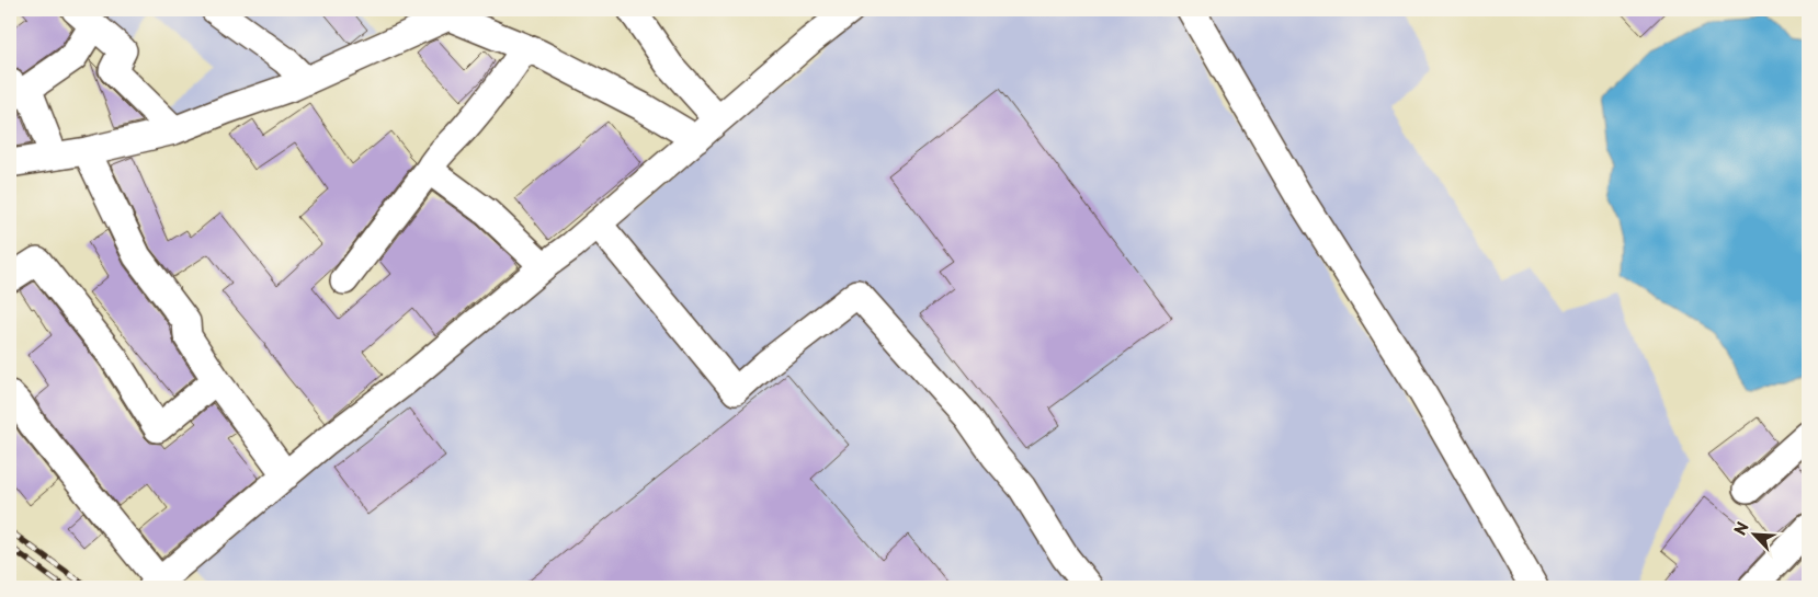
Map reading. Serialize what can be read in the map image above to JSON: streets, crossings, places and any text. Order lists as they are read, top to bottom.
{
  "north": "top left"
}
